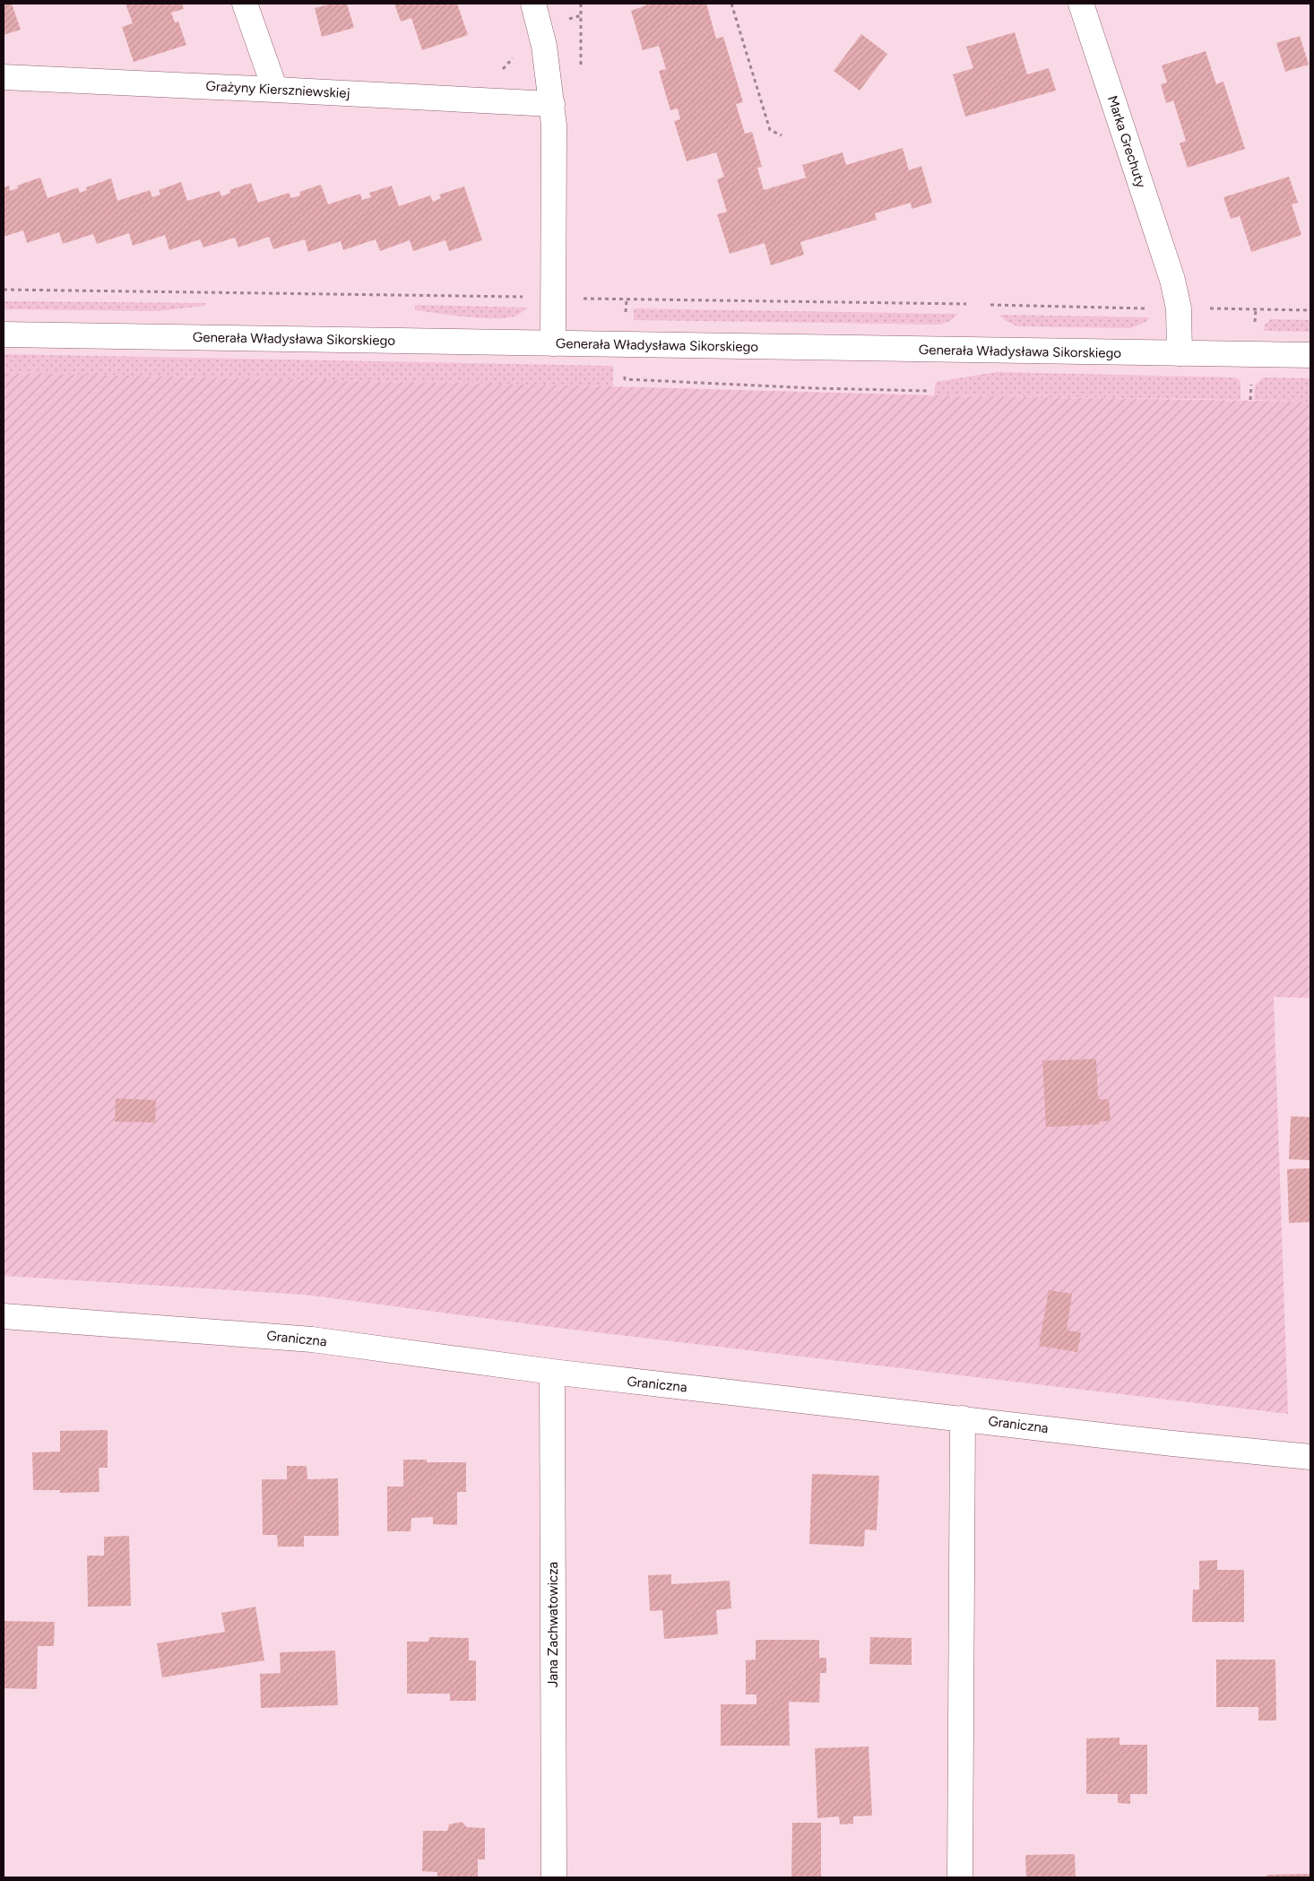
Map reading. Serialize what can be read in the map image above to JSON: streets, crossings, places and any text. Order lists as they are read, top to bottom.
{
  "streets": {
    "street": [
      "Grażyny Kierszniewskiej",
      "Marka Grechuty",
      "Generała Władysława Sikorskiego",
      "Graniczna",
      "Jana Zachwatowicza"
    ]
  },
  "crossings": [
    ["Marka Grechuty", "Generała Władysława Sikorskiego"],
    ["Graniczna", "Jana Zachwatowicza"]
  ]
}
